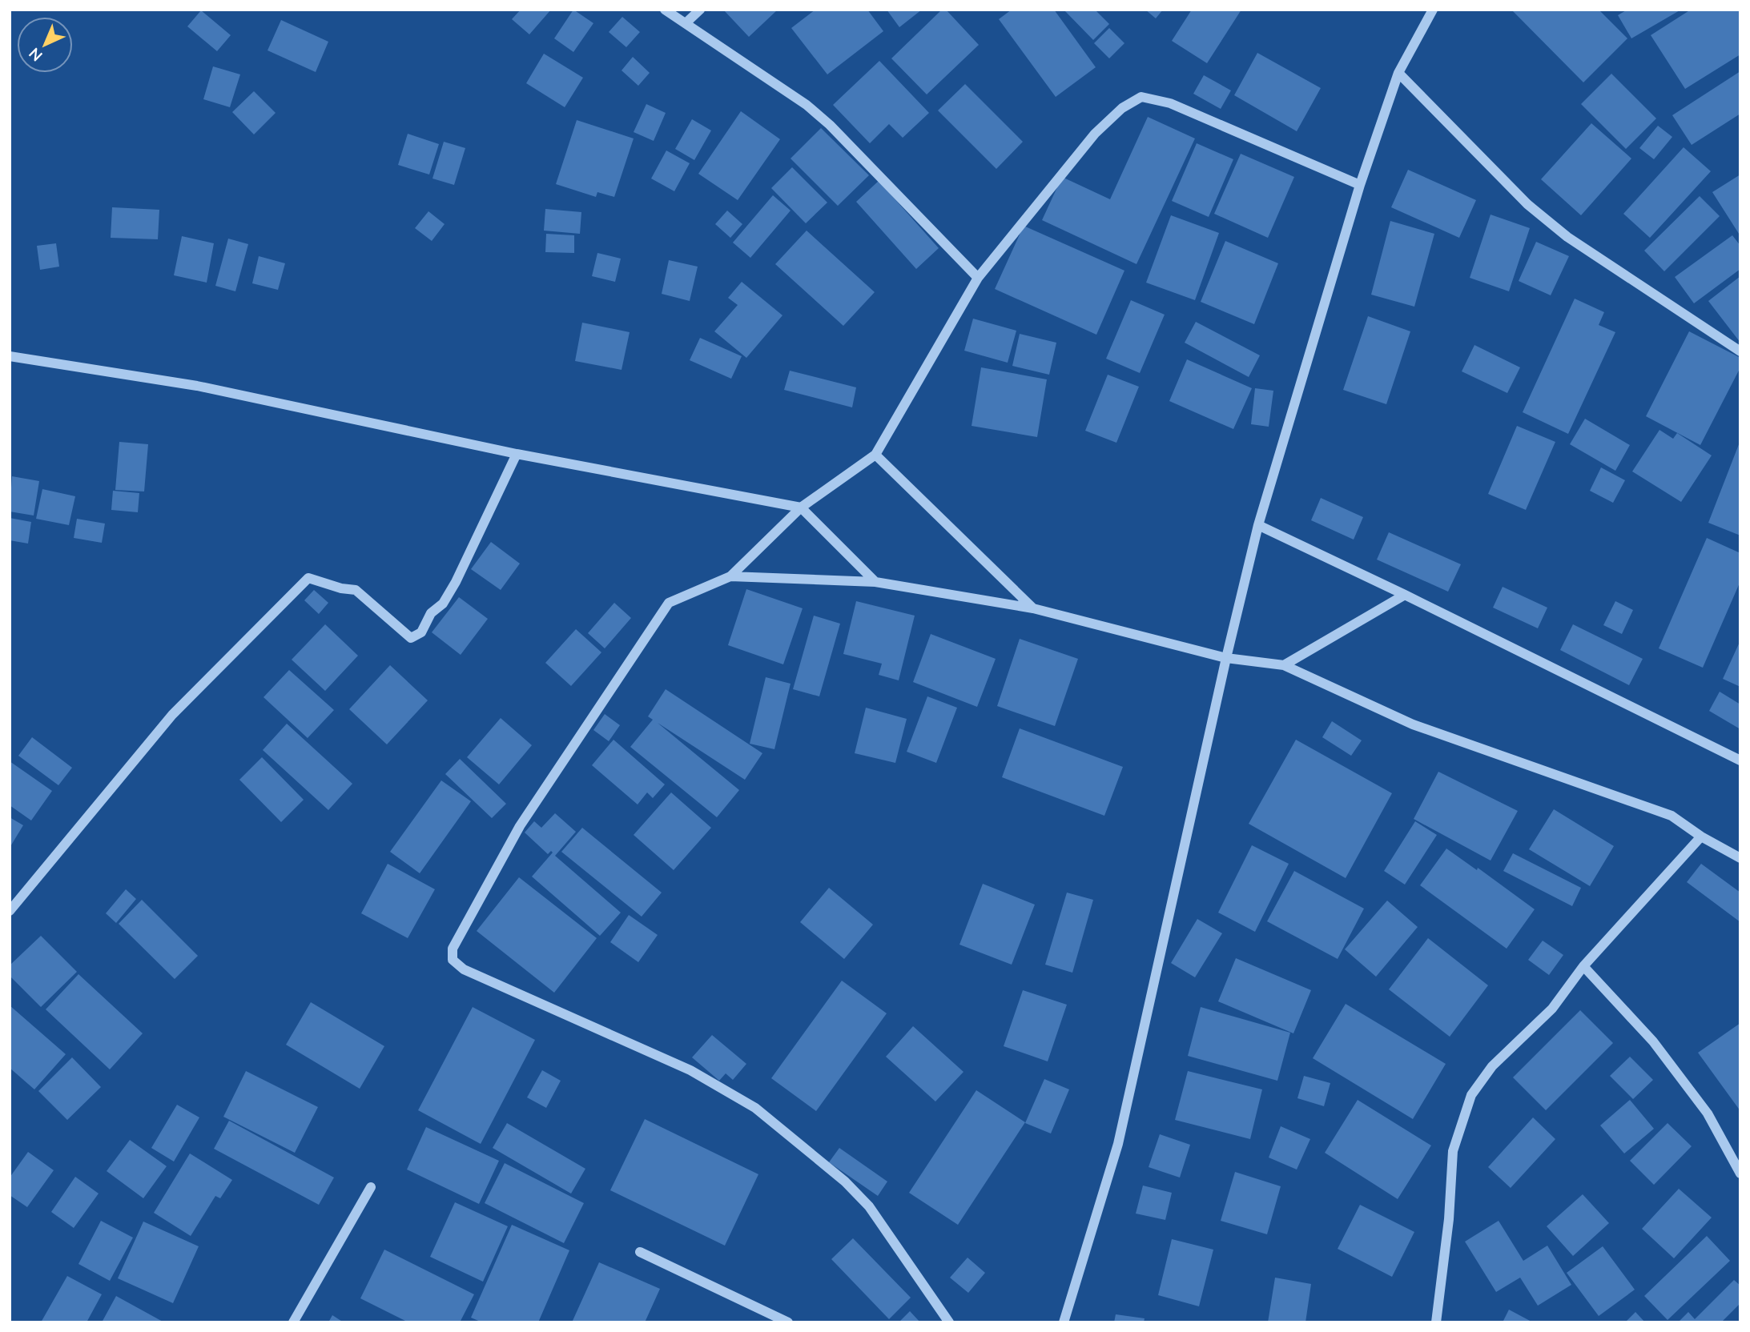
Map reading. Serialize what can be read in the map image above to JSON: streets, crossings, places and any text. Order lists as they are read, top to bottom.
{
  "north": "bottom left"
}
